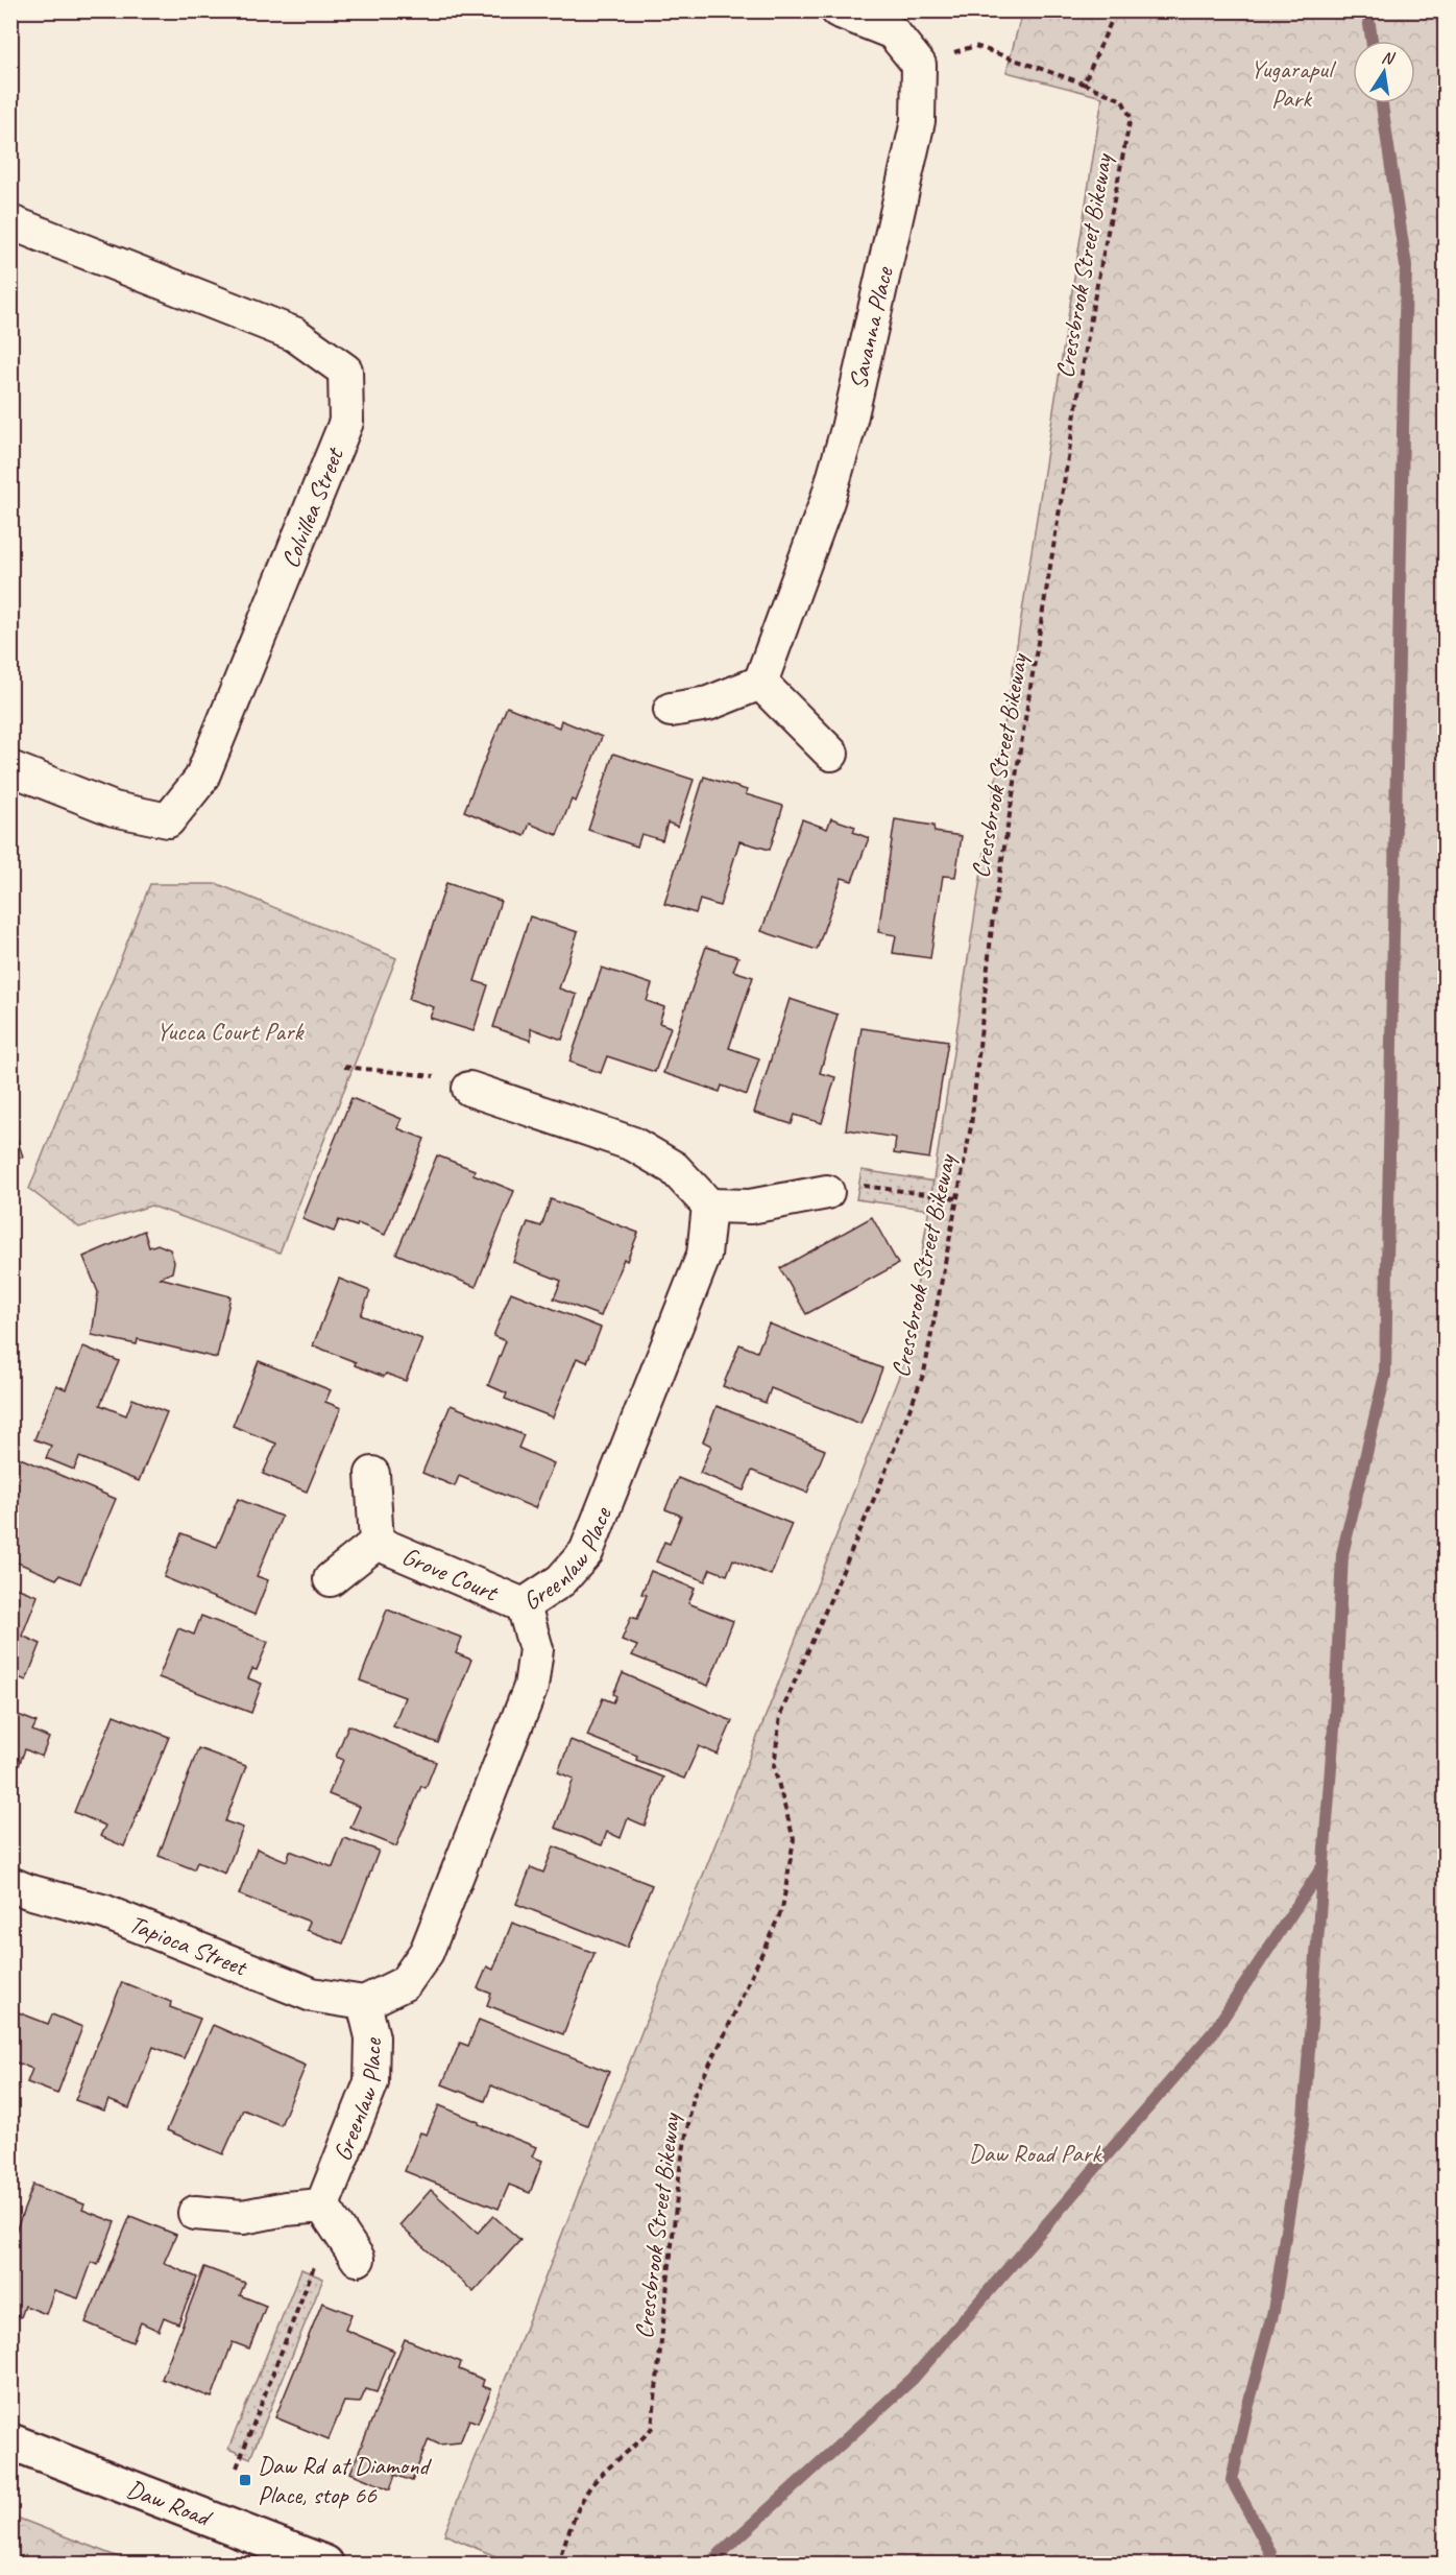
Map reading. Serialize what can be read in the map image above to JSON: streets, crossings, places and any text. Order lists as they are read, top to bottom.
{
  "streets": {
    "street": [
      "Savanna Place",
      "Colvillea Street",
      "Greenlaw Place",
      "Grove Court",
      "Tapioca Street",
      "Daw Road"
    ],
    "path": ["Cressbrook Street Bikeway"]
  },
  "crossings": [
    ["Cressbrook Street Bikeway", "Savanna Place"],
    ["Greenlaw Place", "Grove Court"],
    ["Greenlaw Place", "Tapioca Street"]
  ],
  "parks": ["Yugarapul Park", "Yucca Court Park", "Daw Road Park"],
  "places": {
    "transit": ["Daw Rd at Diamond Place, stop 66"]
  },
  "north": "top"
}
